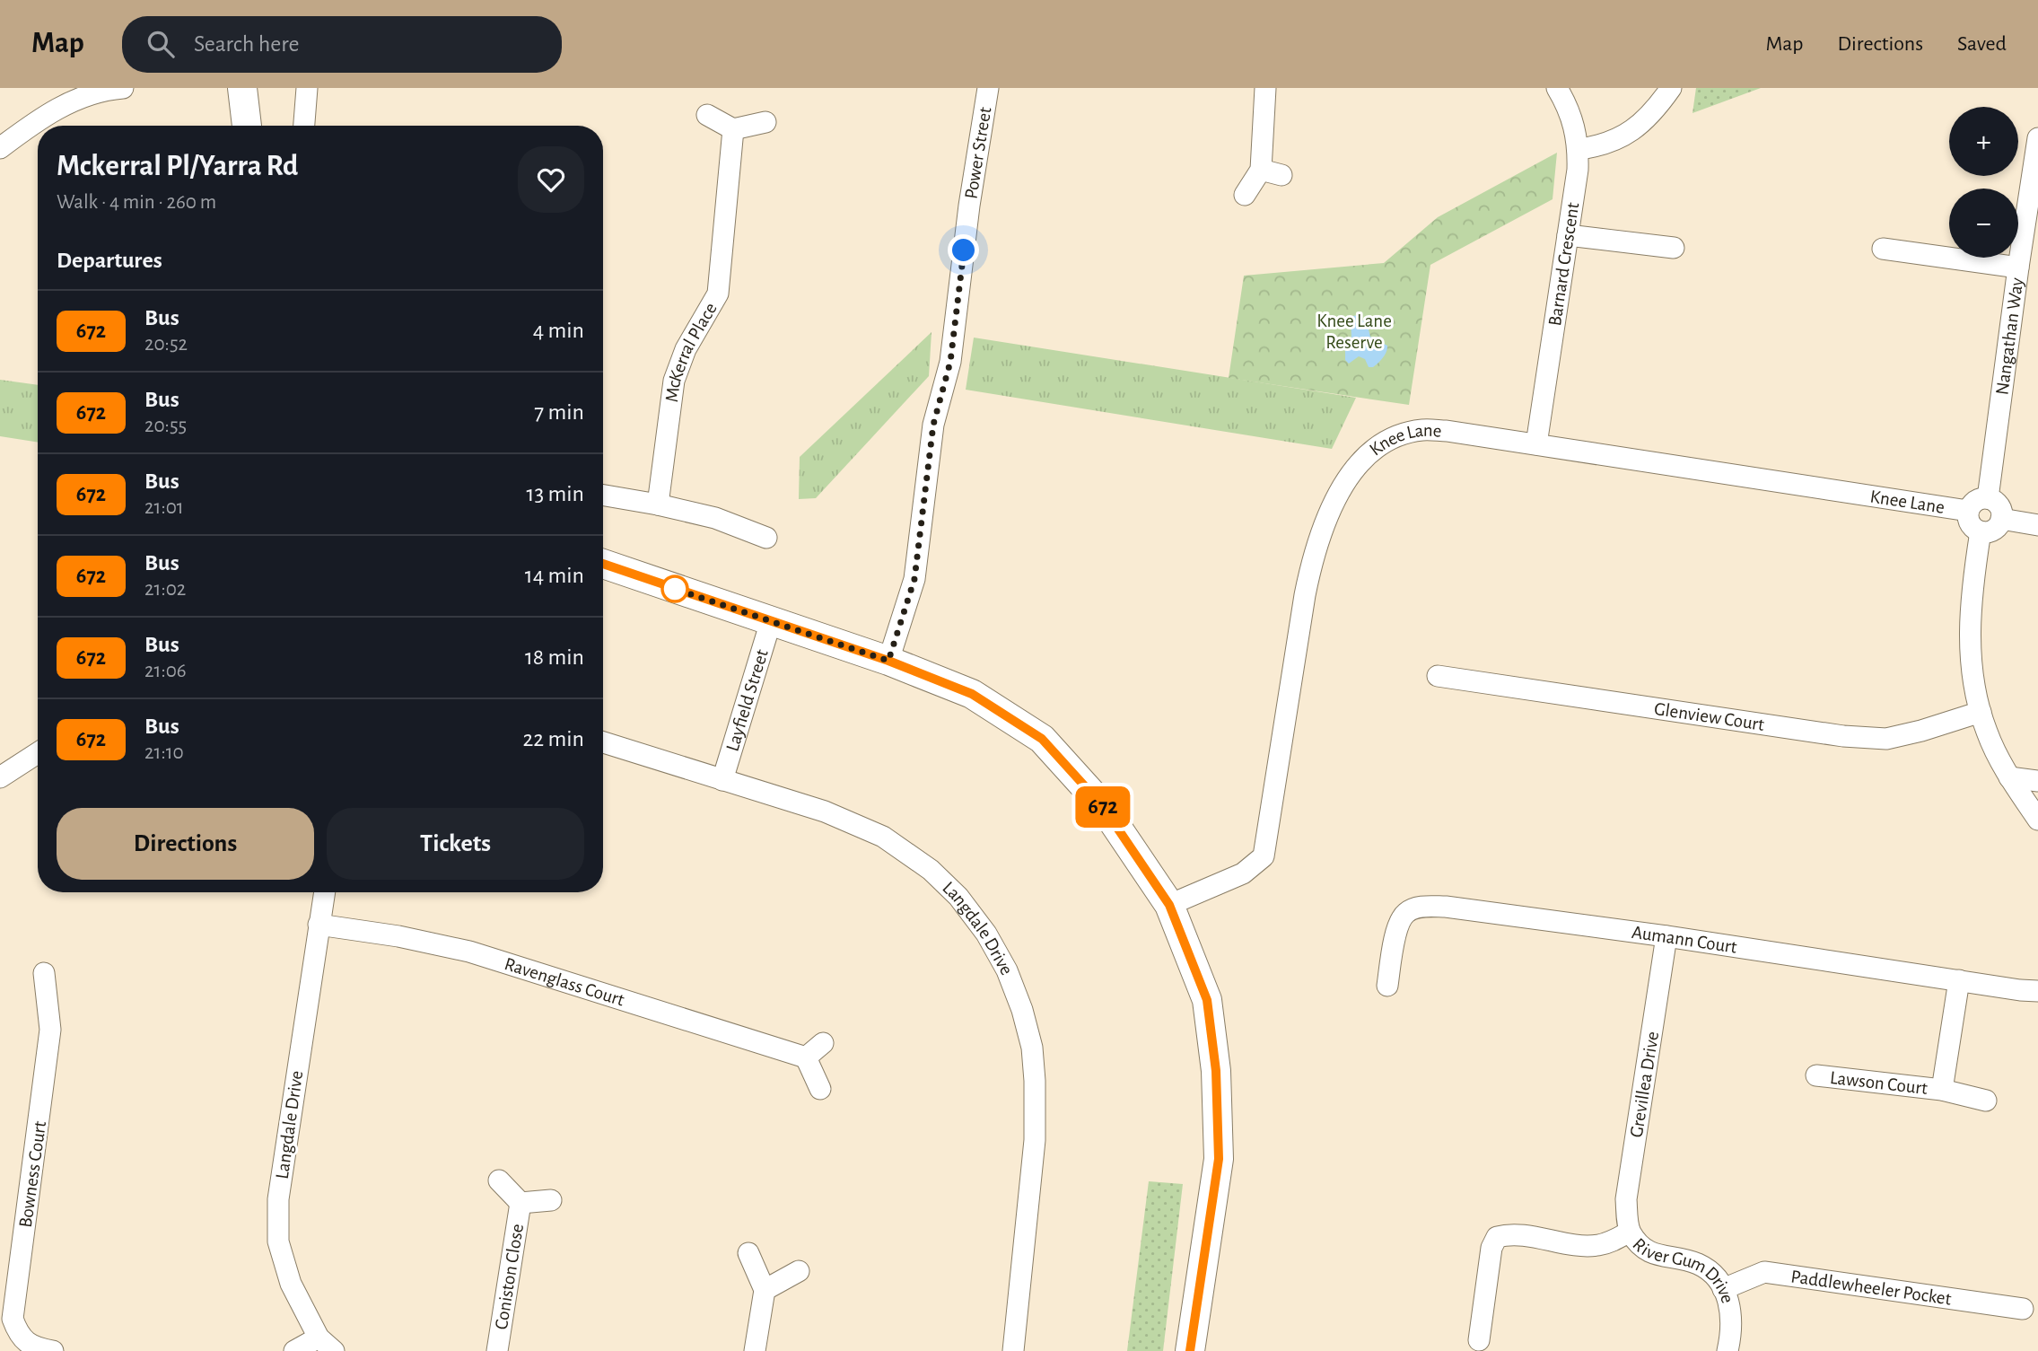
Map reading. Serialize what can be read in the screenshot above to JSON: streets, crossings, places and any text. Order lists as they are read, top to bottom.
{
  "streets": {
    "street": [
      "Power Street",
      "Barnard Crescent",
      "Nangathan Way",
      "McKerral Place",
      "Knee Lane",
      "Layfield Street",
      "Glenview Court",
      "Langdale Drive",
      "Aumann Court",
      "Ravenglass Court",
      "Lawson Court",
      "Grevillea Drive",
      "Bowness Court",
      "River Gum Drive",
      "Coniston Close",
      "Paddlewheeler Pocket"
    ]
  },
  "crossings": [
    ["Barnard Crescent", "Knee Lane"],
    ["Nangathan Way", "Knee Lane"],
    ["Layfield Street", "Langdale Drive"],
    ["Langdale Drive", "Ravenglass Court"],
    ["Aumann Court", "Lawson Court"],
    ["Aumann Court", "Grevillea Drive"],
    ["Grevillea Drive", "River Gum Drive"],
    ["River Gum Drive", "Paddlewheeler Pocket"]
  ],
  "parks": ["Knee Lane Reserve"],
  "lines": ["bus line 672"],
  "page": {
    "header": "Map",
    "search": "Search here",
    "nav": ["Map", "Directions", "Saved"],
    "on_map": "672",
    "map_buttons": ["+", "−"],
    "heading": [
      ["Mckerral Pl/Yarra Rd", "Walk · 4 min · 260 m"],
      "Departures"
    ],
    "list": [
      {
        "mark": "672",
        "name": "Bus",
        "note": "20:52",
        "value": "4 min"
      },
      {
        "mark": "672",
        "name": "Bus",
        "note": "20:55",
        "value": "7 min"
      },
      {
        "mark": "672",
        "name": "Bus",
        "note": "21:01",
        "value": "13 min"
      },
      {
        "mark": "672",
        "name": "Bus",
        "note": "21:02",
        "value": "14 min"
      },
      {
        "mark": "672",
        "name": "Bus",
        "note": "21:06",
        "value": "18 min"
      },
      {
        "mark": "672",
        "name": "Bus",
        "note": "21:10",
        "value": "22 min"
      }
    ],
    "buttons": ["Directions", "Tickets"]
  }
}
